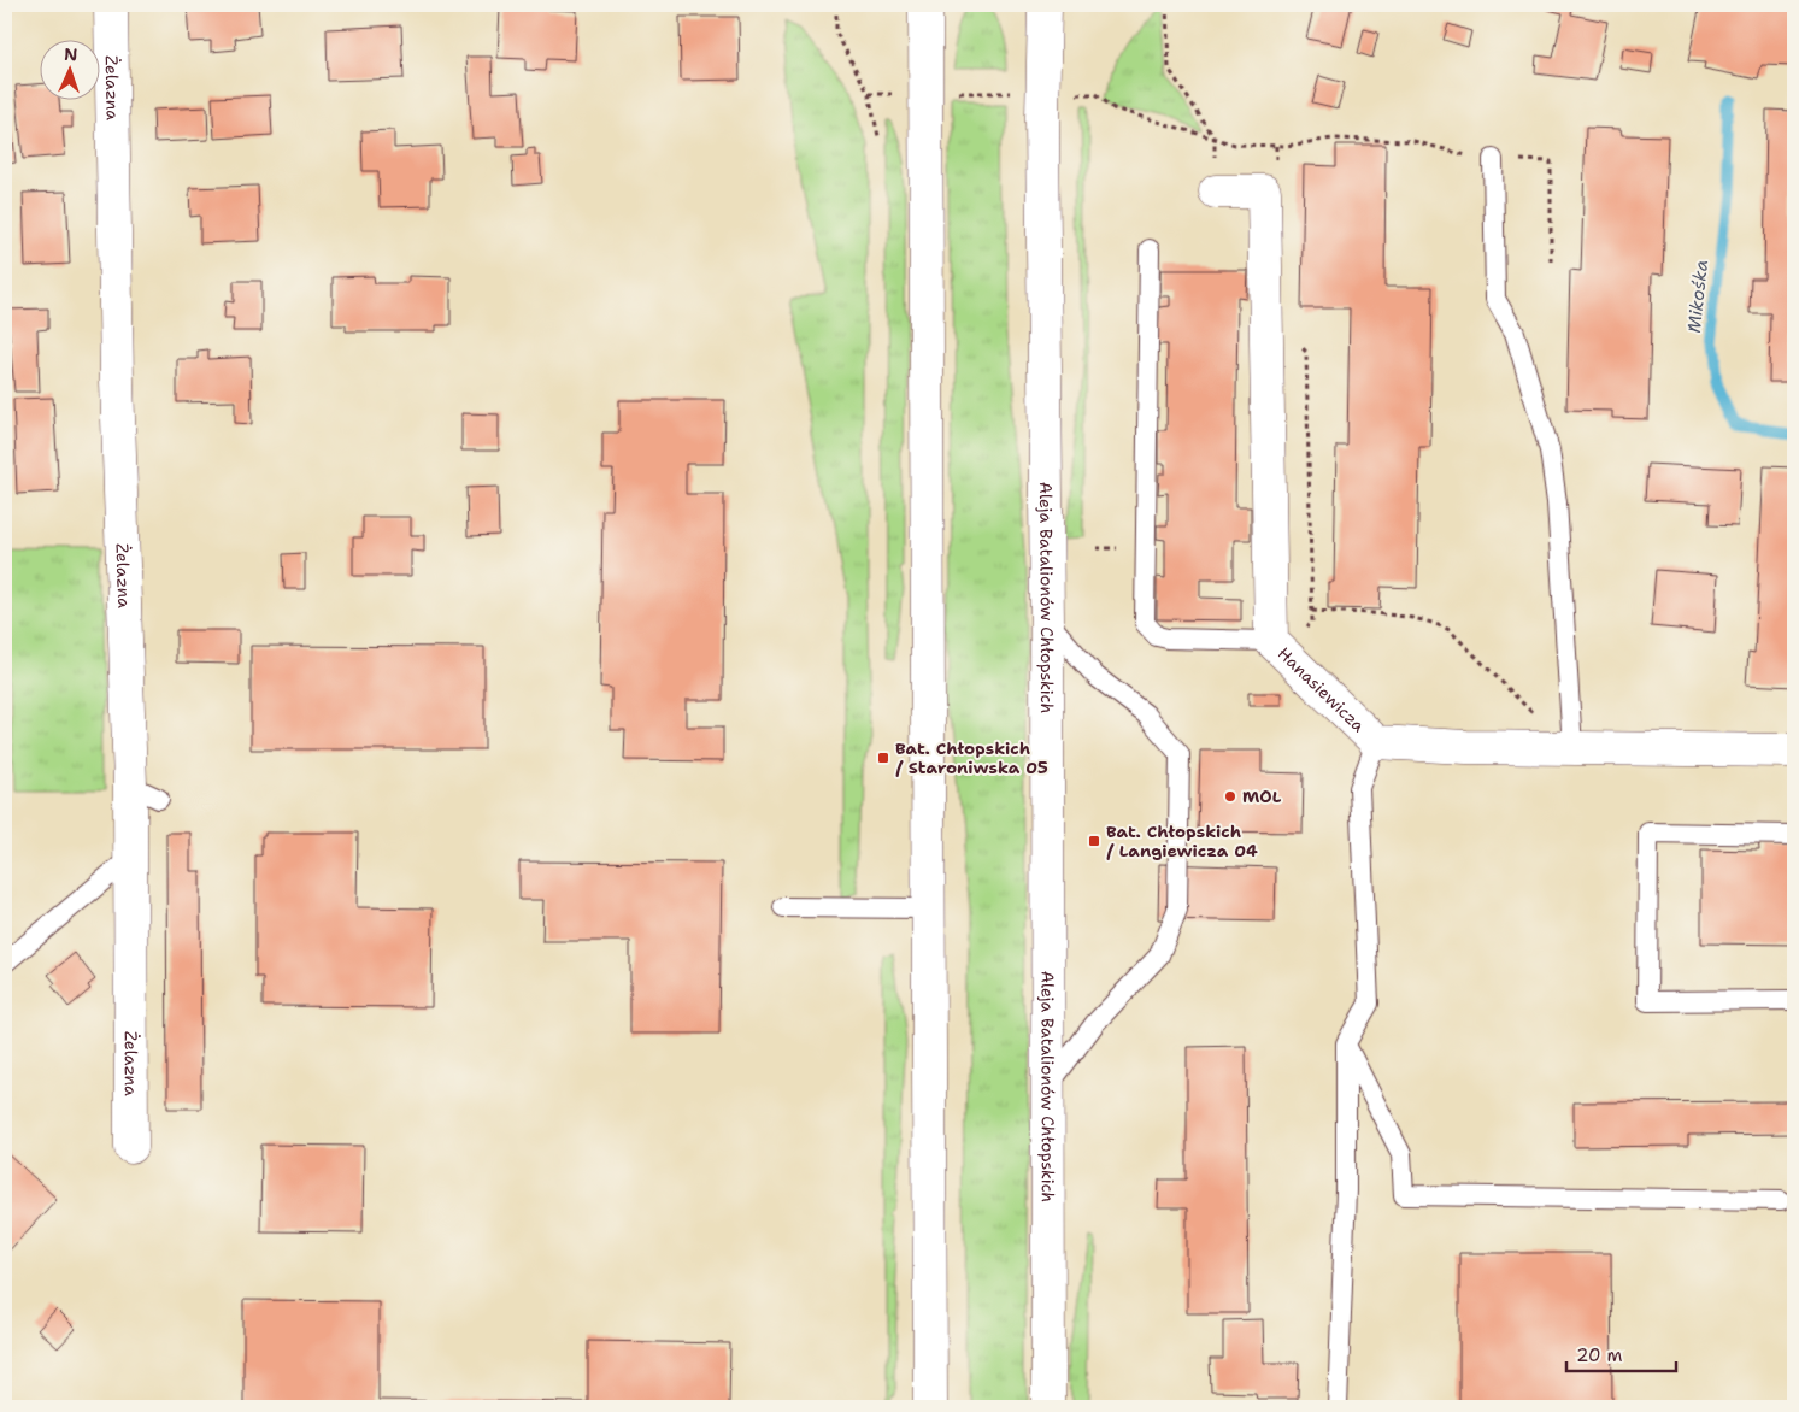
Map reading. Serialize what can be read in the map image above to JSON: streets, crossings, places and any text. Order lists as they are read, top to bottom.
{
  "streets": {
    "main road": ["Żelazna", "Aleja Batalionów Chłopskich", "Hanasiewicza"]
  },
  "water": ["Mikośka"],
  "places": {
    "transit": ["Bat. Chłopskich / Staroniwska 05", "Bat. Chłopskich / Langiewicza 04"],
    "other": ["MOL"]
  },
  "scale_bar": "20 m",
  "north": "top"
}
